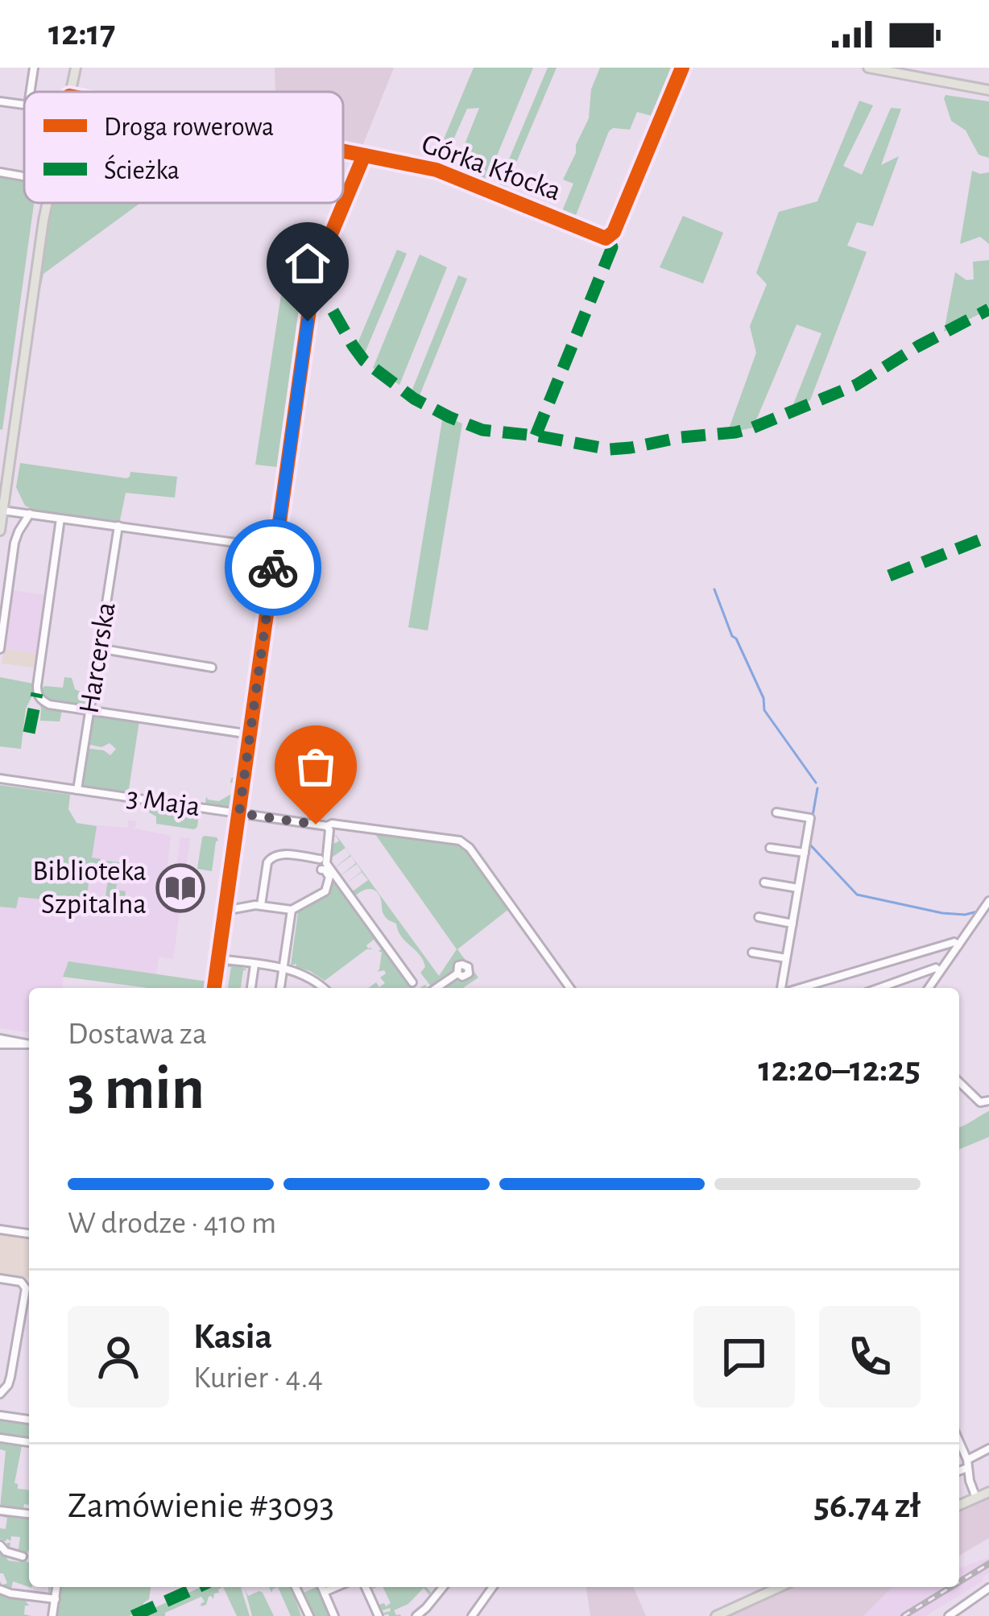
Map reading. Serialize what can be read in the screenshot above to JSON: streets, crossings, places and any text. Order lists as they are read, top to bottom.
{
  "streets": {
    "street": ["Górka Kłocka", "Harcerska", "3 Maja"]
  },
  "crossings": [
    ["Harcerska", "3 Maja"]
  ],
  "places": {
    "library": ["Biblioteka Szpitalna"]
  },
  "legend": ["Droga rowerowa", "Ścieżka"],
  "page": {
    "status": "12:17",
    "heading": ["3 min", "Dostawa za", "12:20–12:25"],
    "panel": [
      "Kasia",
      "Kurier · 4.4",
      "Zamówienie #3093",
      "56.74 zł"
    ],
    "bar": "W drodze · 410 m"
  }
}
